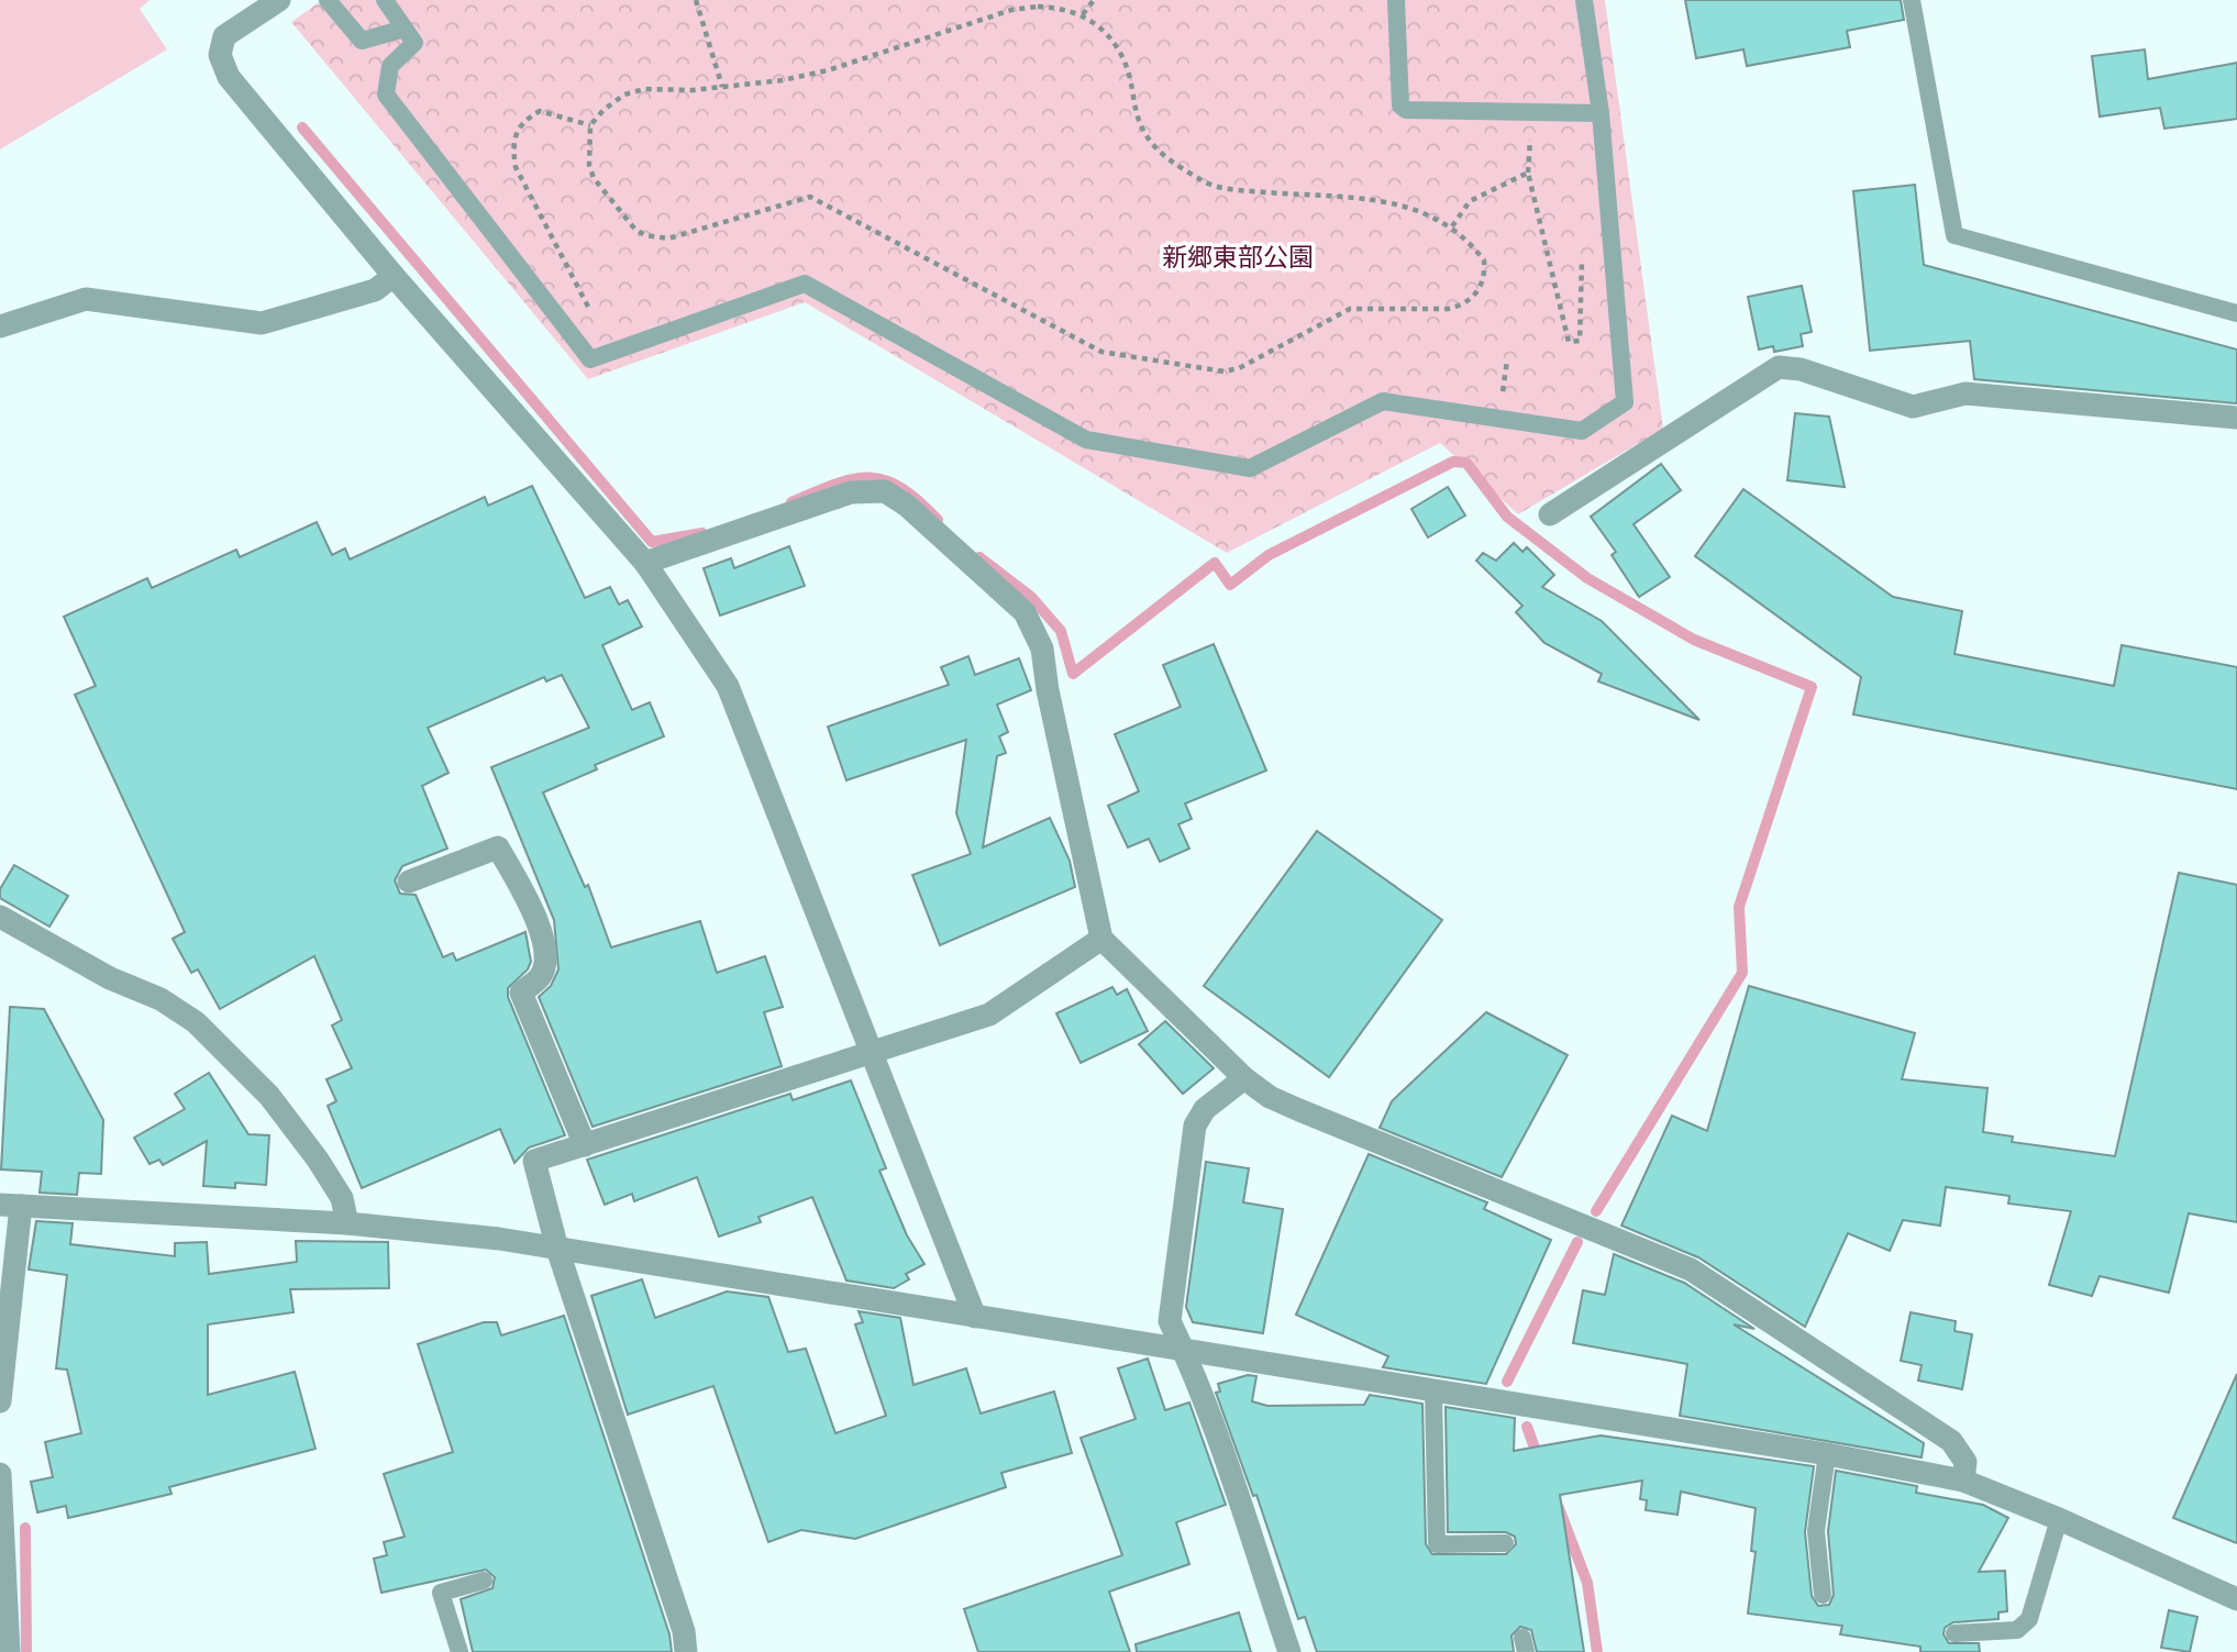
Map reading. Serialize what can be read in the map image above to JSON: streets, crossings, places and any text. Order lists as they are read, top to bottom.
{
  "parks": ["新郷東部公園"]
}
